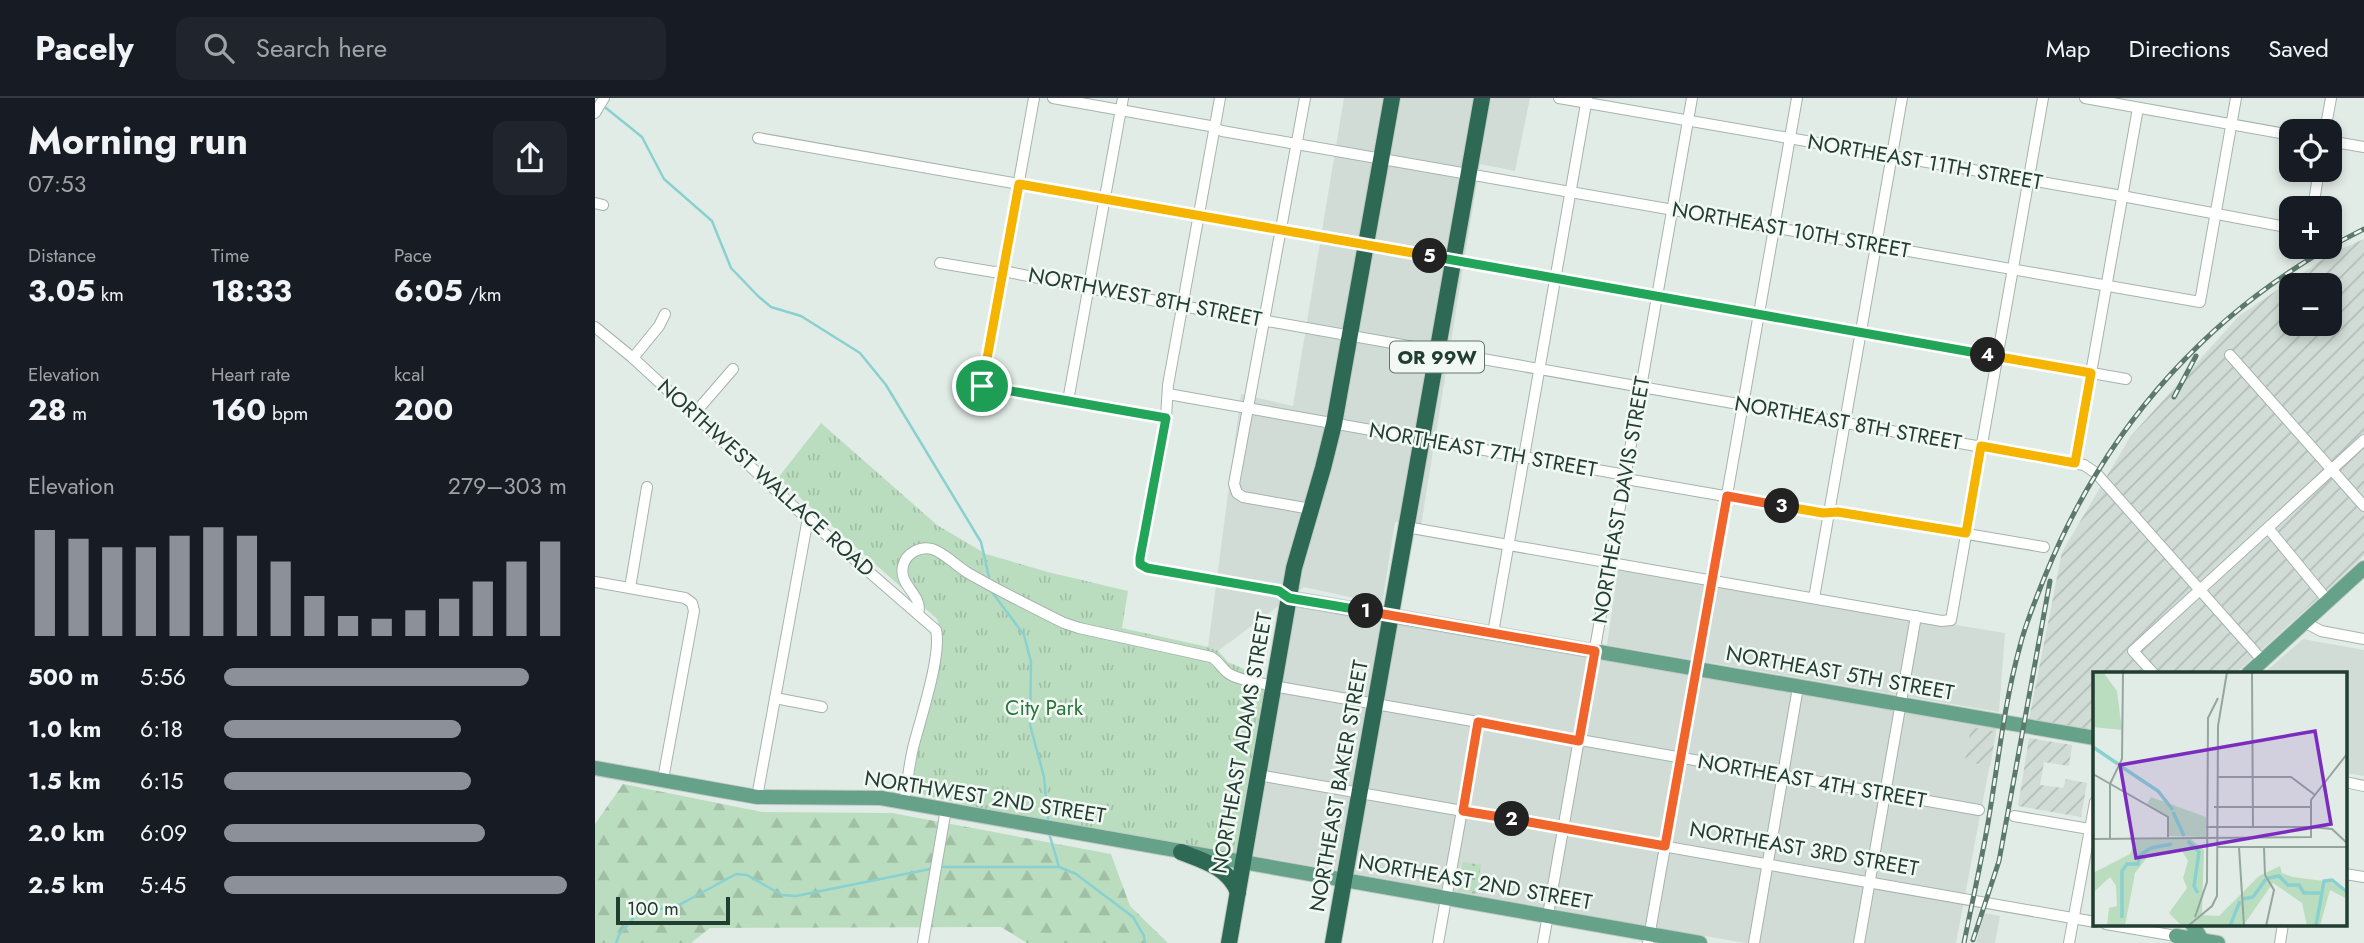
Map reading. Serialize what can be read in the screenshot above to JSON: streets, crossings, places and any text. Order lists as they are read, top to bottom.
{
  "streets": {
    "highway": ["OR 99W", "NORTHEAST ADAMS STREET", "NORTHEAST BAKER STREET"],
    "main road": ["NORTHEAST 5TH STREET", "NORTHWEST 2ND STREET", "NORTHEAST 2ND STREET"],
    "street": [
      "NORTHEAST 11TH STREET",
      "NORTHEAST 10TH STREET",
      "NORTHWEST 8TH STREET",
      "NORTHEAST 8TH STREET",
      "NORTHEAST 7TH STREET",
      "NORTHWEST WALLACE ROAD",
      "NORTHEAST DAVIS STREET",
      "NORTHEAST 4TH STREET",
      "NORTHEAST 3RD STREET"
    ]
  },
  "crossings": [
    ["NORTHEAST 11TH STREET", "NORTHEAST 10TH STREET"],
    ["NORTHEAST 11TH STREET", "NORTHEAST DAVIS STREET"],
    ["NORTHEAST 10TH STREET", "NORTHEAST DAVIS STREET"],
    ["NORTHEAST 10TH STREET", "NORTHEAST ADAMS STREET"],
    ["NORTHEAST 10TH STREET", "NORTHEAST BAKER STREET"],
    ["NORTHWEST 8TH STREET", "NORTHEAST 8TH STREET"],
    ["NORTHWEST 8TH STREET", "NORTHEAST ADAMS STREET"],
    ["NORTHEAST 8TH STREET", "NORTHEAST DAVIS STREET"],
    ["NORTHEAST 8TH STREET", "NORTHEAST ADAMS STREET"],
    ["NORTHEAST 8TH STREET", "NORTHEAST BAKER STREET"],
    ["NORTHEAST 7TH STREET", "NORTHEAST DAVIS STREET"],
    ["NORTHEAST 7TH STREET", "NORTHEAST ADAMS STREET"],
    ["NORTHEAST 7TH STREET", "NORTHEAST BAKER STREET"],
    ["NORTHWEST WALLACE ROAD", "NORTHEAST 4TH STREET"],
    ["NORTHWEST WALLACE ROAD", "NORTHWEST 2ND STREET"],
    ["NORTHEAST DAVIS STREET", "NORTHEAST 5TH STREET"],
    ["NORTHEAST DAVIS STREET", "NORTHEAST 4TH STREET"],
    ["NORTHEAST DAVIS STREET", "NORTHEAST 3RD STREET"],
    ["NORTHEAST DAVIS STREET", "NORTHEAST 2ND STREET"],
    ["NORTHEAST 5TH STREET", "NORTHEAST ADAMS STREET"],
    ["NORTHEAST 5TH STREET", "NORTHEAST BAKER STREET"],
    ["NORTHEAST ADAMS STREET", "NORTHEAST 4TH STREET"],
    ["NORTHEAST ADAMS STREET", "NORTHWEST 2ND STREET"],
    ["NORTHEAST ADAMS STREET", "NORTHEAST 3RD STREET"],
    ["NORTHEAST ADAMS STREET", "NORTHEAST 2ND STREET"],
    ["NORTHEAST 4TH STREET", "NORTHEAST BAKER STREET"],
    ["NORTHEAST BAKER STREET", "NORTHEAST 3RD STREET"],
    ["NORTHEAST BAKER STREET", "NORTHEAST 2ND STREET"],
    ["NORTHWEST 2ND STREET", "NORTHEAST 2ND STREET"]
  ],
  "parks": ["City Park"],
  "scale_bar": "100 m",
  "page": {
    "header": "Pacely",
    "search": "Search here",
    "nav": ["Map", "Directions", "Saved"],
    "heading": ["Morning run", "07:53"],
    "map_buttons": ["+", "−"],
    "stats": [
      ["Distance", "3.05 km"],
      ["Time", "18:33"],
      ["Pace", "6:05 /km"],
      ["Elevation", "28 m"],
      ["Heart rate", "160 bpm"],
      ["kcal", "200"]
    ],
    "pins": [
      "5",
      "4",
      "3",
      "1",
      "2"
    ],
    "chart": ["Elevation", "279–303 m"],
    "list": [
      {
        "name": "500 m",
        "note": "5:56"
      },
      {
        "name": "1.0 km",
        "note": "6:18"
      },
      {
        "name": "1.5 km",
        "note": "6:15"
      },
      {
        "name": "2.0 km",
        "note": "6:09"
      },
      {
        "name": "2.5 km",
        "note": "5:45"
      }
    ],
    "scale": "100 m"
  }
}
